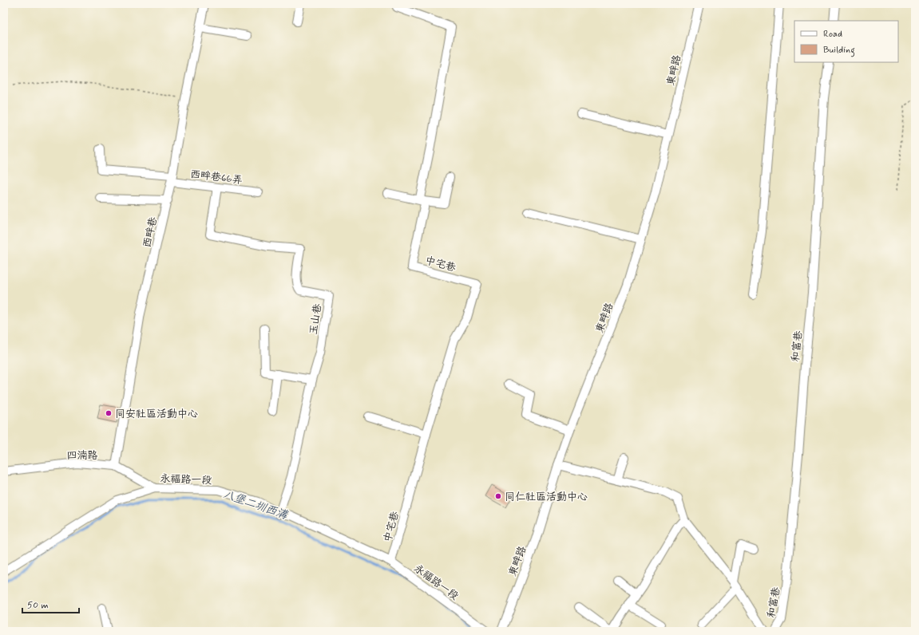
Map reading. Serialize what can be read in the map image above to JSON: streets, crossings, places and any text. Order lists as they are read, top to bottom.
{
  "streets": {
    "street": [
      "東畔路",
      "西畔巷66弄",
      "西畔巷",
      "中宅巷",
      "玉山巷",
      "和富巷",
      "四湳路",
      "永福路一段"
    ]
  },
  "crossings": [
    ["東畔路", "和富巷"],
    ["西畔巷66弄", "西畔巷"],
    ["西畔巷66弄", "玉山巷"],
    ["西畔巷", "四湳路"],
    ["中宅巷", "永福路一段"],
    ["玉山巷", "永福路一段"],
    ["四湳路", "永福路一段"]
  ],
  "water": ["八堡二圳西溝"],
  "places": ["同安社區活動中心", "同仁社區活動中心"],
  "legend": ["Road", "Building"],
  "scale_bar": "50 m"
}
